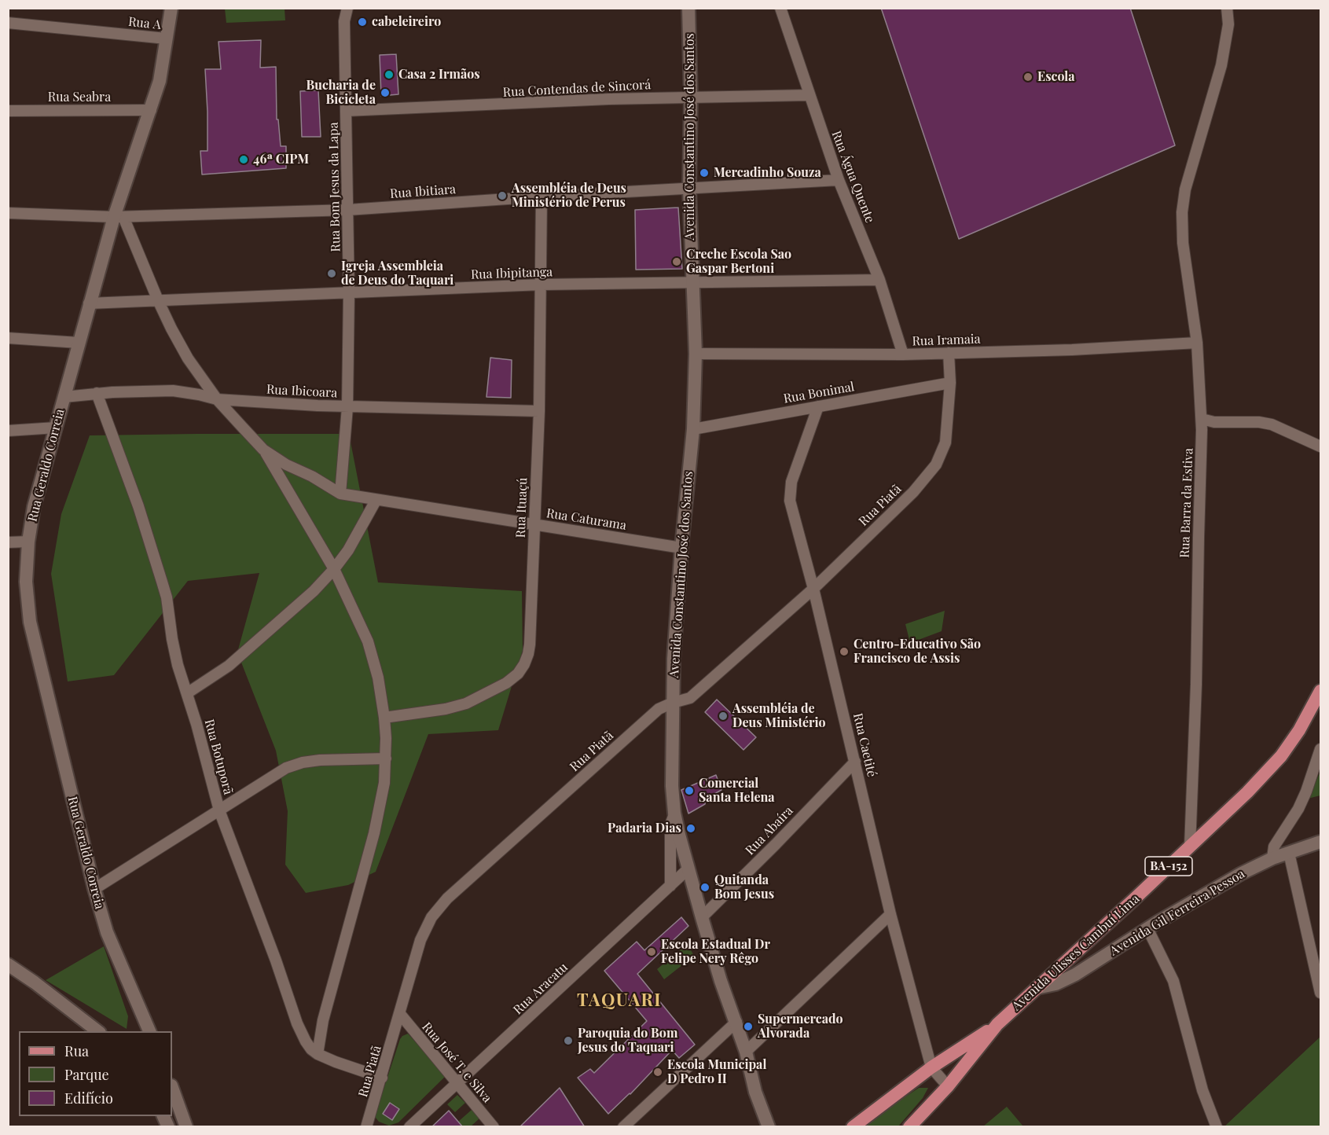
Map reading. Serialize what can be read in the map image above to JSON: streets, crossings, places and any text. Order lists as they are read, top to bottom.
{
  "streets": {
    "main road": ["BA-152", "Avenida Ulisses Cambuí Lima"],
    "street": [
      "Rua A",
      "Rua Contendas de Sincorá",
      "Rua Seabra",
      "Avenida Constantino José dos Santos",
      "Rua Água Quente",
      "Rua Bom Jesus da Lapa",
      "Rua Ibitiara",
      "Rua Ibipitanga",
      "Rua Iramaia",
      "Rua Ibicoara",
      "Rua Bonimal",
      "Rua Geraldo Correia",
      "Rua Barra da Estiva",
      "Rua Piatã",
      "Rua Ituaçú",
      "Rua Caturama",
      "Rua Caetité",
      "Rua Botuporã",
      "Rua Abaíra",
      "Avenida Gil Ferreira Pessoa",
      "Rua Aracatu",
      "Rua José T. e Silva"
    ]
  },
  "crossings": [
    ["Rua A", "Rua Geraldo Correia"],
    ["Rua Contendas de Sincorá", "Avenida Constantino José dos Santos"],
    ["Rua Contendas de Sincorá", "Rua Água Quente"],
    ["Rua Contendas de Sincorá", "Rua Bom Jesus da Lapa"],
    ["Rua Seabra", "Rua Geraldo Correia"],
    ["Avenida Constantino José dos Santos", "Rua Ibitiara"],
    ["Avenida Constantino José dos Santos", "Rua Ibipitanga"],
    ["Avenida Constantino José dos Santos", "Rua Iramaia"],
    ["Avenida Constantino José dos Santos", "Rua Bonimal"],
    ["Avenida Constantino José dos Santos", "Rua Piatã"],
    ["Avenida Constantino José dos Santos", "Rua Caturama"],
    ["Avenida Constantino José dos Santos", "Rua Abaíra"],
    ["Avenida Constantino José dos Santos", "Rua Aracatu"],
    ["Rua Água Quente", "Rua Ibitiara"],
    ["Rua Água Quente", "Rua Ibipitanga"],
    ["Rua Água Quente", "Rua Iramaia"],
    ["Rua Bom Jesus da Lapa", "Rua Ibitiara"],
    ["Rua Bom Jesus da Lapa", "Rua Ibipitanga"],
    ["Rua Bom Jesus da Lapa", "Rua Ibicoara"],
    ["Rua Bom Jesus da Lapa", "Rua Caturama"],
    ["Rua Ibitiara", "Rua Geraldo Correia"],
    ["Rua Ibitiara", "Rua Ituaçú"],
    ["Rua Ibipitanga", "Rua Geraldo Correia"],
    ["Rua Ibipitanga", "Rua Ituaçú"],
    ["Rua Iramaia", "Rua Barra da Estiva"],
    ["Rua Iramaia", "Rua Piatã"],
    ["Rua Ibicoara", "Rua Geraldo Correia"],
    ["Rua Ibicoara", "Rua Ituaçú"],
    ["Rua Ibicoara", "Rua Botuporã"],
    ["Rua Bonimal", "Rua Piatã"],
    ["Rua Bonimal", "Rua Caetité"],
    ["Rua Barra da Estiva", "Avenida Ulisses Cambuí Lima"],
    ["Rua Piatã", "Rua Caetité"],
    ["Rua Piatã", "Rua Botuporã"],
    ["Rua Piatã", "Rua José T. e Silva"],
    ["Rua Ituaçú", "Rua Caturama"],
    ["Rua Caetité", "Rua Abaíra"],
    ["Rua Caetité", "Avenida Ulisses Cambuí Lima"],
    ["Avenida Gil Ferreira Pessoa", "Avenida Ulisses Cambuí Lima"],
    ["Rua Aracatu", "Rua José T. e Silva"]
  ],
  "districts": ["TAQUARI"],
  "places": [
    "cabeleireiro",
    "Casa 2 Irmãos",
    "Escola",
    "Bucharia de Bicicleta",
    "46ª CIPM",
    "Mercadinho Souza",
    "Assembléia de Deus Ministério de Perus",
    "Creche Escola Sao Gaspar Bertoni",
    "Igreja Assembleia de Deus do Taquari",
    "Centro-Educativo São Francisco de Assis",
    "Assembléia de Deus Ministério",
    "Comercial Santa Helena",
    "Padaria Dias",
    "Quitanda Bom Jesus",
    "Escola Estadual Dr Felipe Nery Rêgo",
    "Supermercado Alvorada",
    "Paroquia do Bom Jesus do Taquari",
    "Escola Municipal D Pedro II"
  ],
  "legend": ["Rua", "Parque", "Edifício"]
}
